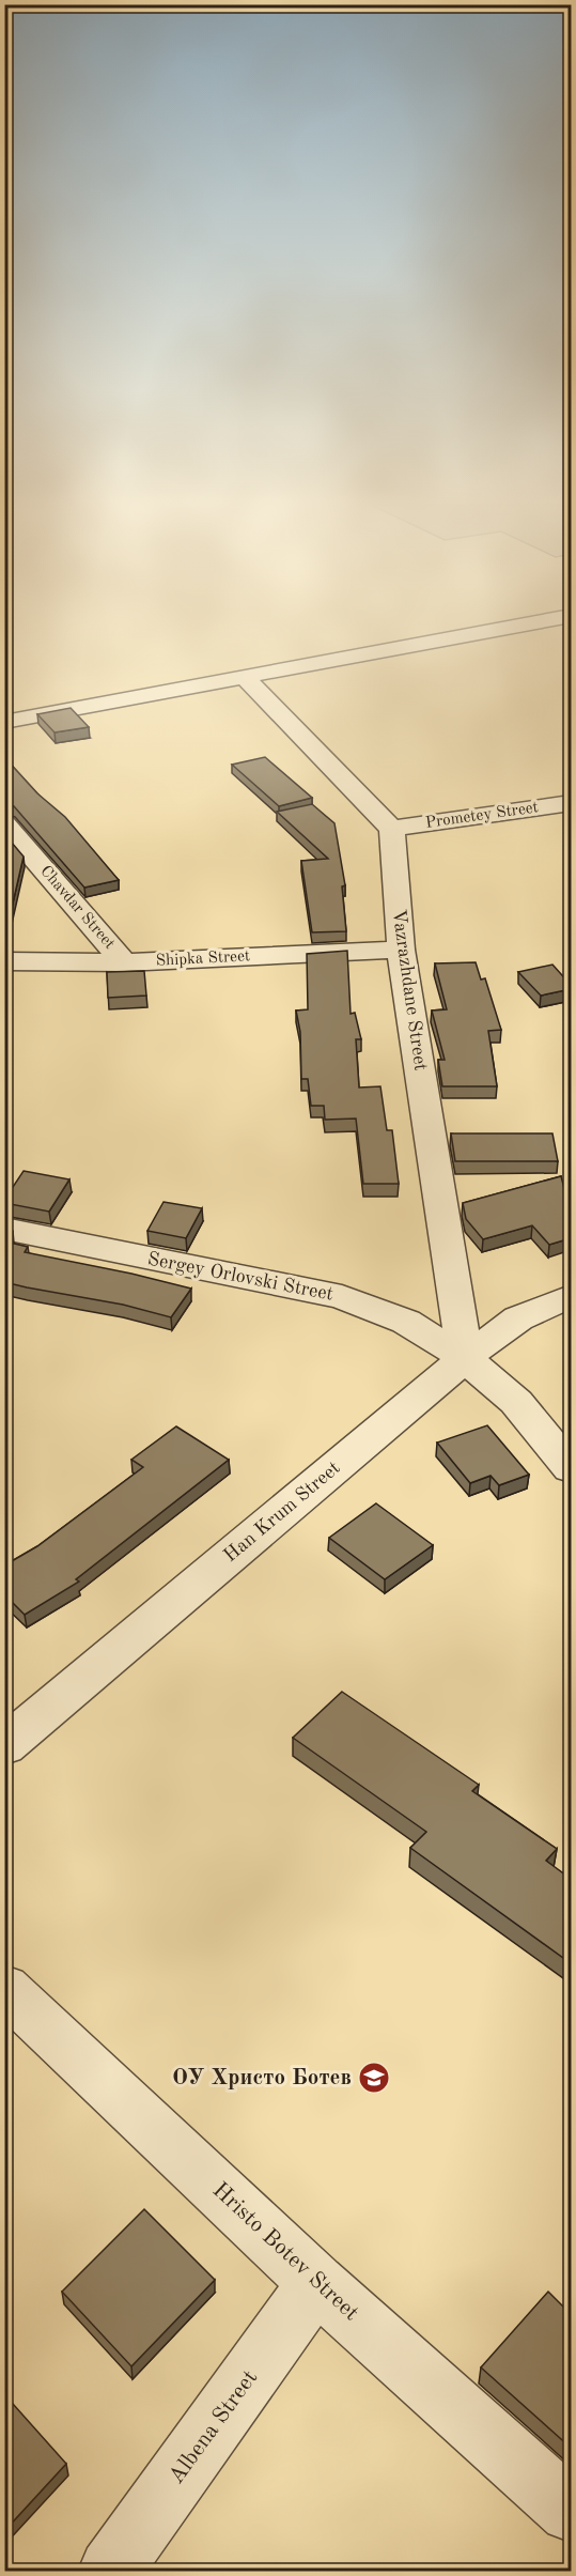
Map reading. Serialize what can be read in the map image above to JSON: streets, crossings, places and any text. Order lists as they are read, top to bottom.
{
  "streets": {
    "street": [
      "Prometey Street",
      "Chavdar Street",
      "Shipka Street",
      "Vazrazhdane Street",
      "Sergey Orlovski Street",
      "Han Krum Street",
      "Hristo Botev Street",
      "Albena Street"
    ]
  },
  "crossings": [
    ["Prometey Street", "Vazrazhdane Street"],
    ["Chavdar Street", "Shipka Street"],
    ["Shipka Street", "Vazrazhdane Street"],
    ["Vazrazhdane Street", "Sergey Orlovski Street"],
    ["Vazrazhdane Street", "Han Krum Street"],
    ["Sergey Orlovski Street", "Han Krum Street"],
    ["Hristo Botev Street", "Albena Street"]
  ],
  "places": {
    "school or university": ["ОУ Христо Ботев"]
  }
}
